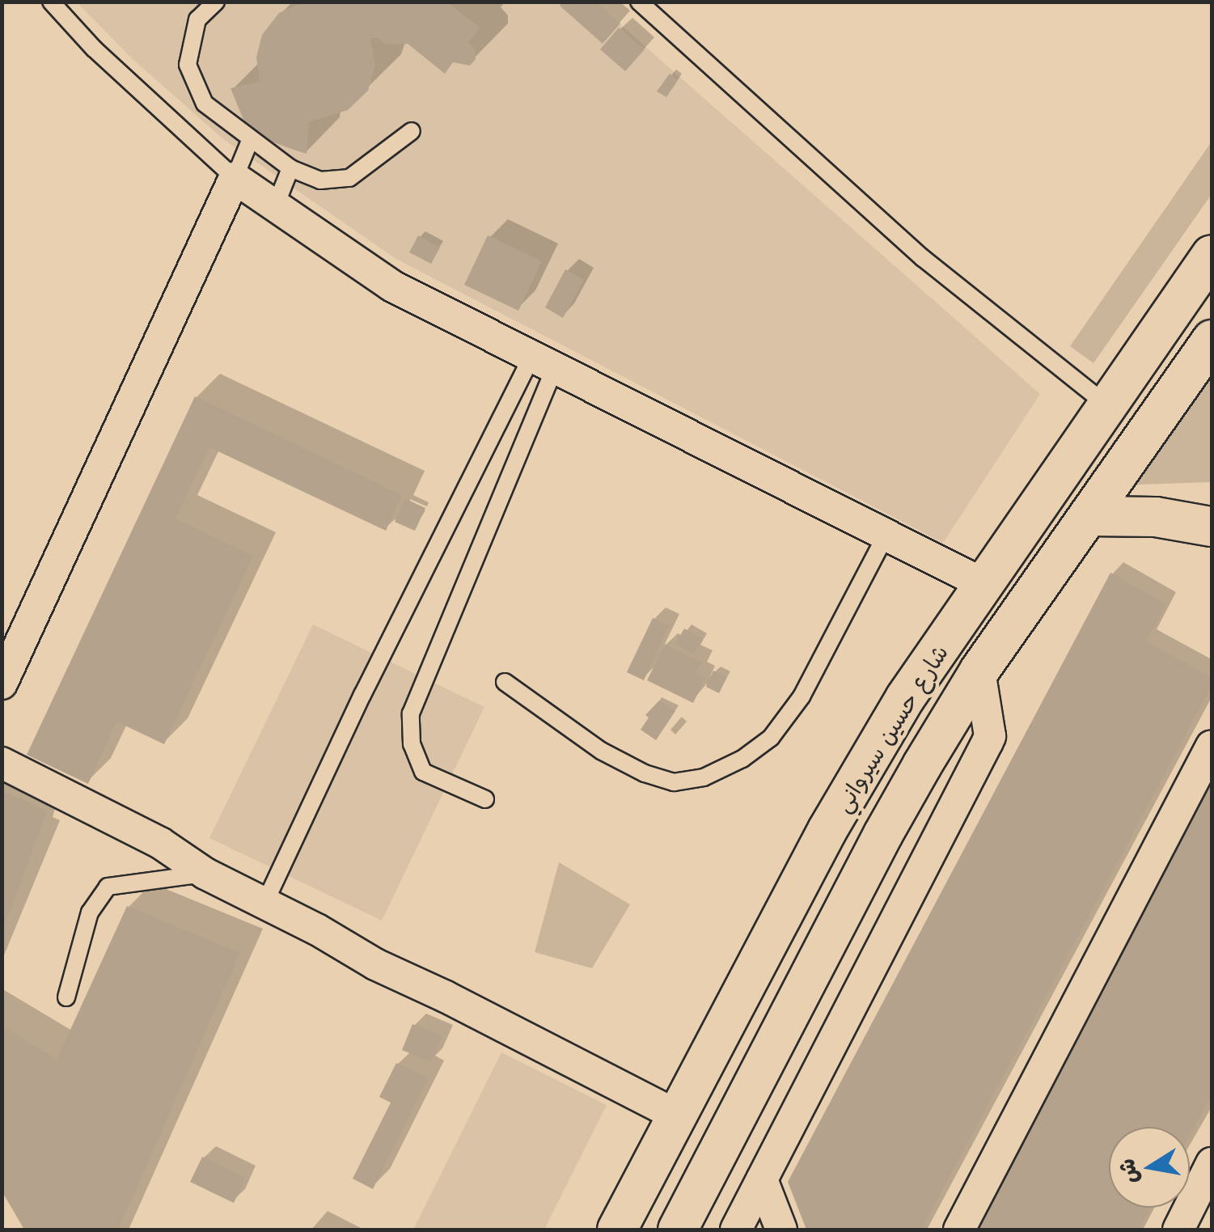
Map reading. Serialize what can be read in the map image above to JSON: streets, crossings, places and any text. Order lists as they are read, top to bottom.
{
  "streets": {
    "street": ["شارع حسين سيرواني"]
  },
  "north": "left"
}
